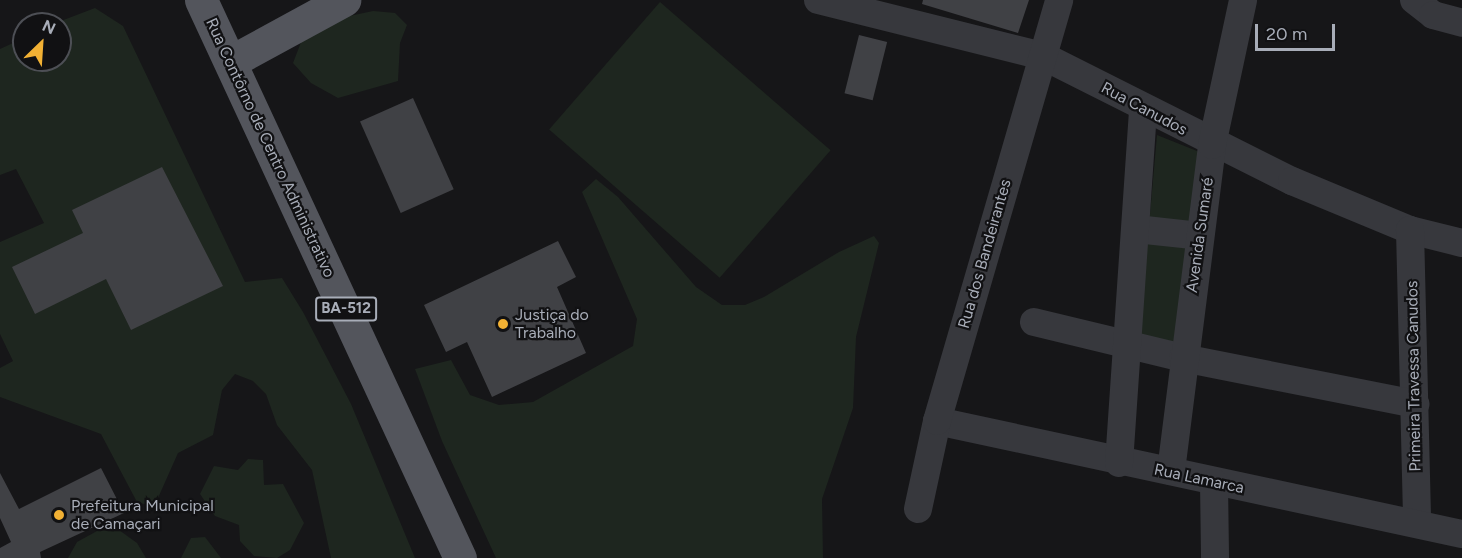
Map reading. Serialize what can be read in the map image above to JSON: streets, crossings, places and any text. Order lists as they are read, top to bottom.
{
  "streets": {
    "main road": ["Rua Contôrno de Centro Administrativo", "BA-512"],
    "street": [
      "Rua Canudos",
      "Avenida Sumaré",
      "Rua dos Bandeirantes",
      "Primeira Travessa Canudos",
      "Rua Lamarca"
    ]
  },
  "crossings": [
    ["Rua Canudos", "Avenida Sumaré"],
    ["Rua Canudos", "Rua dos Bandeirantes"],
    ["Rua Canudos", "Primeira Travessa Canudos"],
    ["Avenida Sumaré", "Rua Lamarca"],
    ["Rua dos Bandeirantes", "Rua Lamarca"],
    ["Primeira Travessa Canudos", "Rua Lamarca"]
  ],
  "places": ["Justiça do Trabalho", "Prefeitura Municipal de Camaçari"],
  "scale_bar": "20 m",
  "north": "top right"
}
